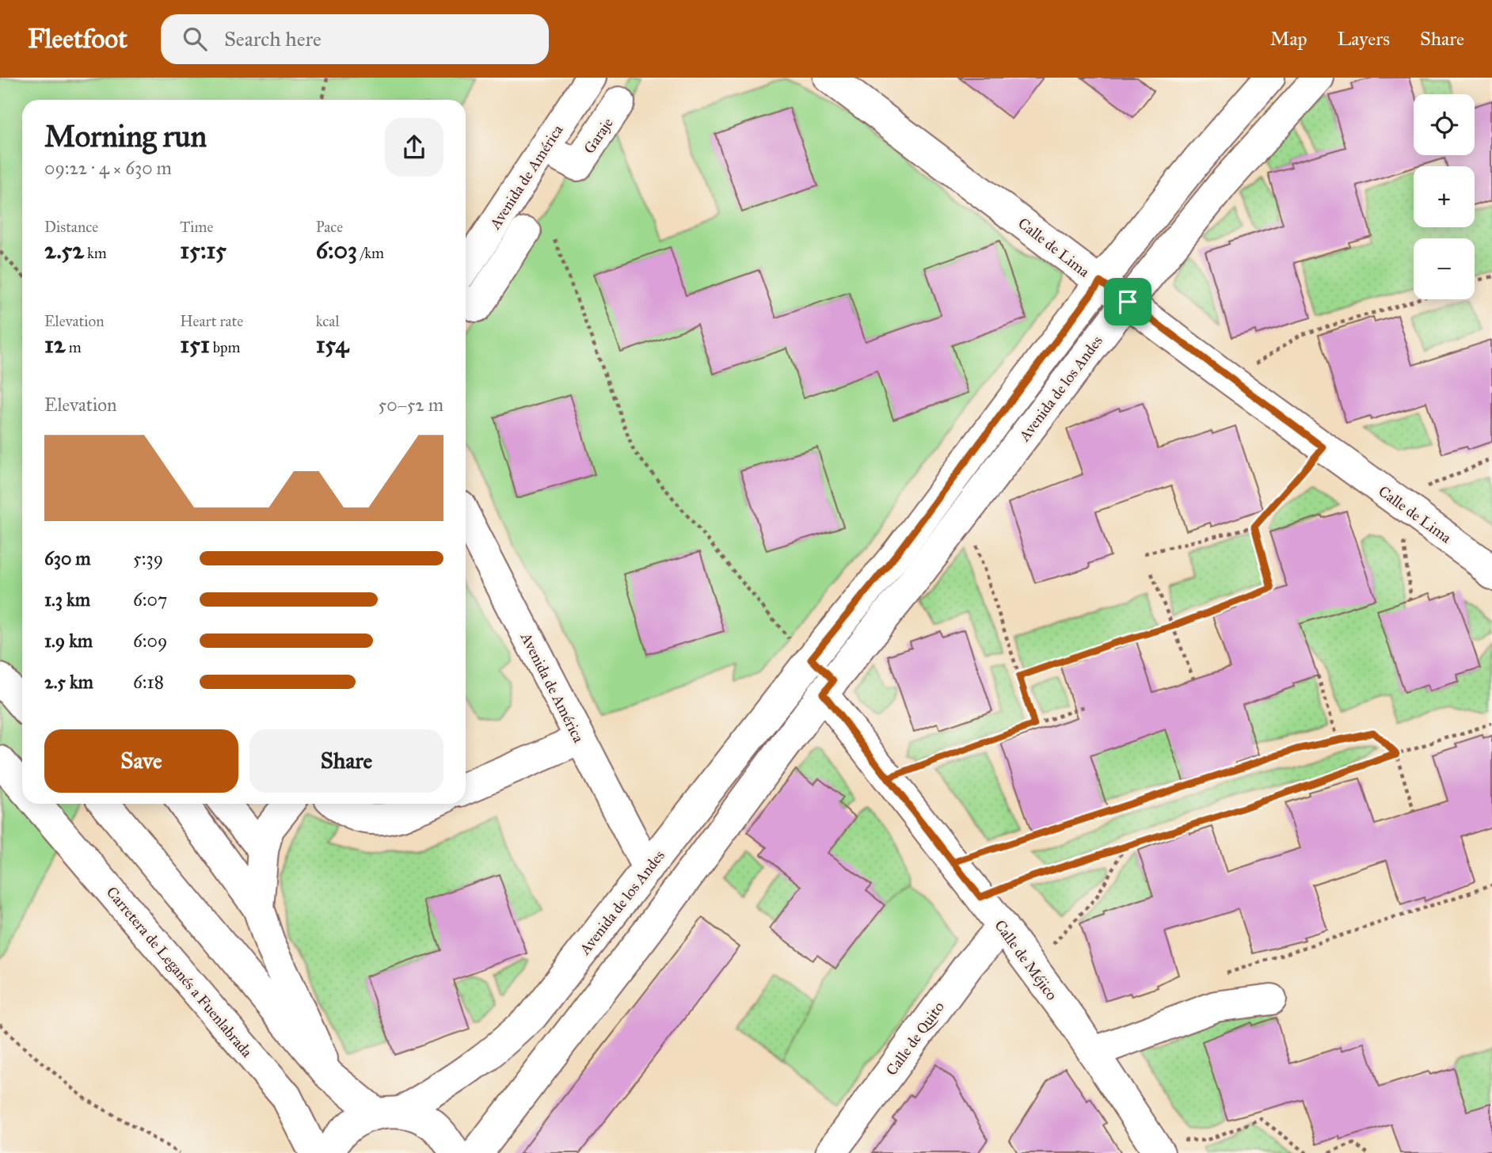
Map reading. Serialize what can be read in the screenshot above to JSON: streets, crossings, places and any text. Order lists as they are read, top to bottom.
{
  "streets": {
    "main road": [
      "Garaje",
      "Avenida de América",
      "Calle de Lima",
      "Avenida de los Andes",
      "Calle de Méjico",
      "Carretera de Leganés a Fuenlabrada",
      "Calle de Quito"
    ]
  },
  "crossings": [
    ["Garaje", "Avenida de América"],
    ["Avenida de América", "Avenida de los Andes"],
    ["Calle de Lima", "Avenida de los Andes"],
    ["Avenida de los Andes", "Calle de Méjico"],
    ["Calle de Méjico", "Calle de Quito"]
  ],
  "page": {
    "header": "Fleetfoot",
    "search": "Search here",
    "nav": ["Map", "Layers", "Share"],
    "map_buttons": ["+", "−"],
    "heading": ["Morning run", "09:22 · 4 × 630 m"],
    "stats": [
      ["Distance", "2.52 km"],
      ["Time", "15:15"],
      ["Pace", "6:03 /km"],
      ["Elevation", "12 m"],
      ["Heart rate", "151 bpm"],
      ["kcal", "154"]
    ],
    "chart": ["Elevation", "50–52 m"],
    "list": [
      {
        "name": "630 m",
        "note": "5:39"
      },
      {
        "name": "1.3 km",
        "note": "6:07"
      },
      {
        "name": "1.9 km",
        "note": "6:09"
      },
      {
        "name": "2.5 km",
        "note": "6:18"
      }
    ],
    "buttons": ["Save", "Share"]
  }
}
